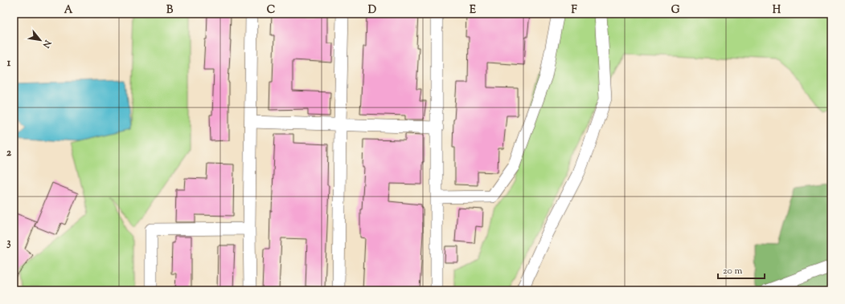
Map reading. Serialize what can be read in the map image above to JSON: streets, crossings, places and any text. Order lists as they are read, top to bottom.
{
  "scale_bar": "20 m",
  "north": "bottom right",
  "grid": {
    "columns": [
      "A",
      "B",
      "C",
      "D",
      "E",
      "F",
      "G",
      "H"
    ],
    "rows": ["1", "2", "3"]
  }
}
